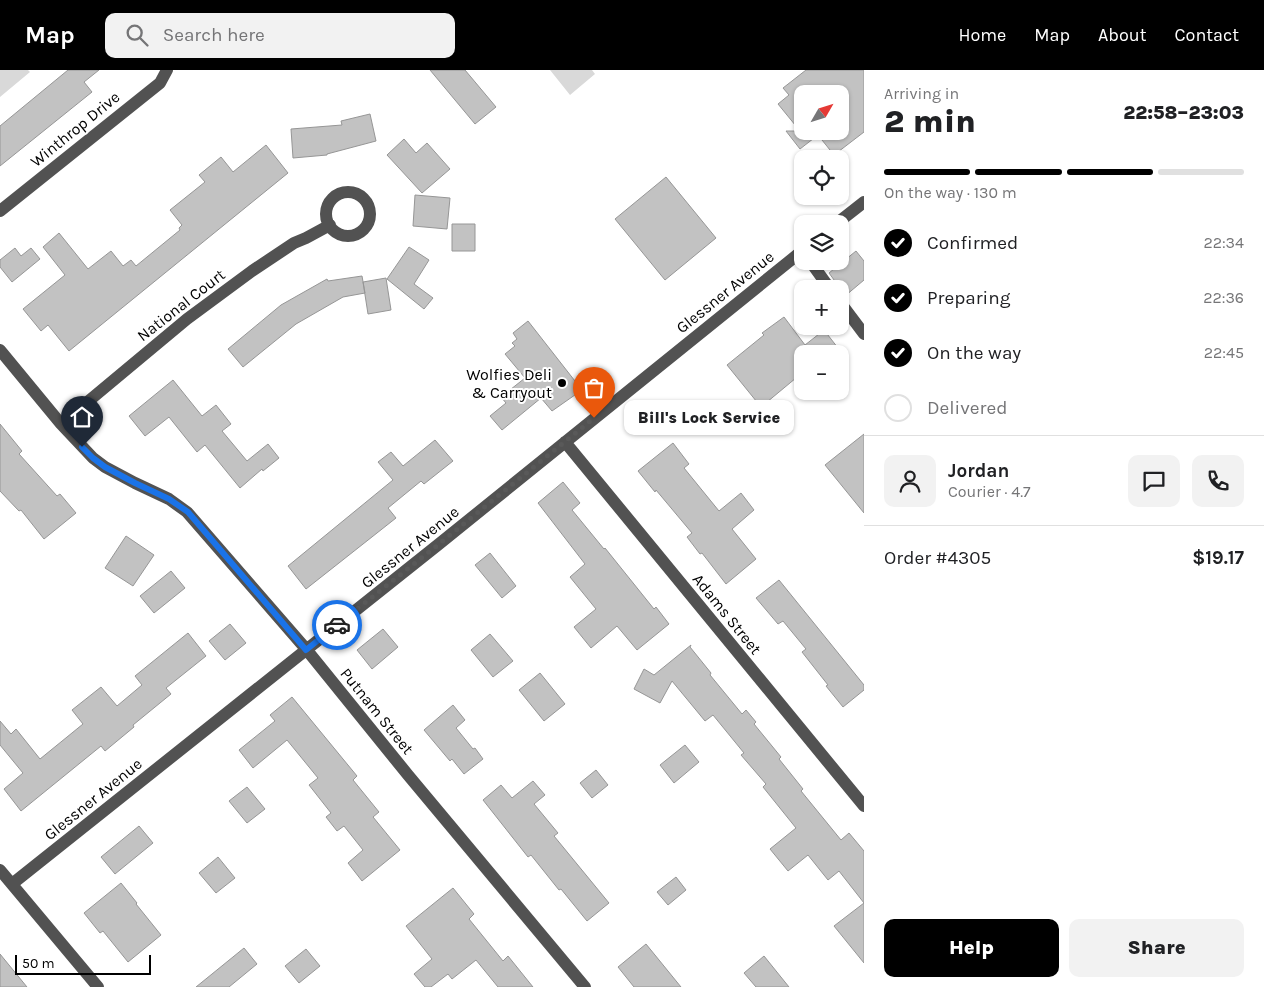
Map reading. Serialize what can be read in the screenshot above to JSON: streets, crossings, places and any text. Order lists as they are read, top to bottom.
{
  "streets": {
    "street": [
      "Winthrop Drive",
      "Glessner Avenue",
      "National Court",
      "Adams Street",
      "Putnam Street"
    ]
  },
  "crossings": [
    ["Glessner Avenue", "Adams Street"],
    ["Glessner Avenue", "Putnam Street"],
    ["National Court", "Putnam Street"]
  ],
  "places": ["Wolfies Deli & Carryout", "Bill's Lock Service"],
  "scale_bar": "50 m",
  "north": "top right",
  "page": {
    "header": "Map",
    "search": "Search here",
    "nav": [
      "Home",
      "Map",
      "About",
      "Contact"
    ],
    "heading": ["2 min", "Arriving in", "22:58–23:03"],
    "panel": [
      "Jordan",
      "Courier · 4.7",
      "Order #4305",
      "$19.17"
    ],
    "map_buttons": ["+", "−"],
    "bar": "On the way · 130 m",
    "list": [
      ["Confirmed", "22:34"],
      ["Preparing", "22:36"],
      ["On the way", "22:45"],
      "Delivered"
    ],
    "bubble": "Bill's Lock Service",
    "buttons": ["Help", "Share"],
    "scale": "50 m"
  }
}
